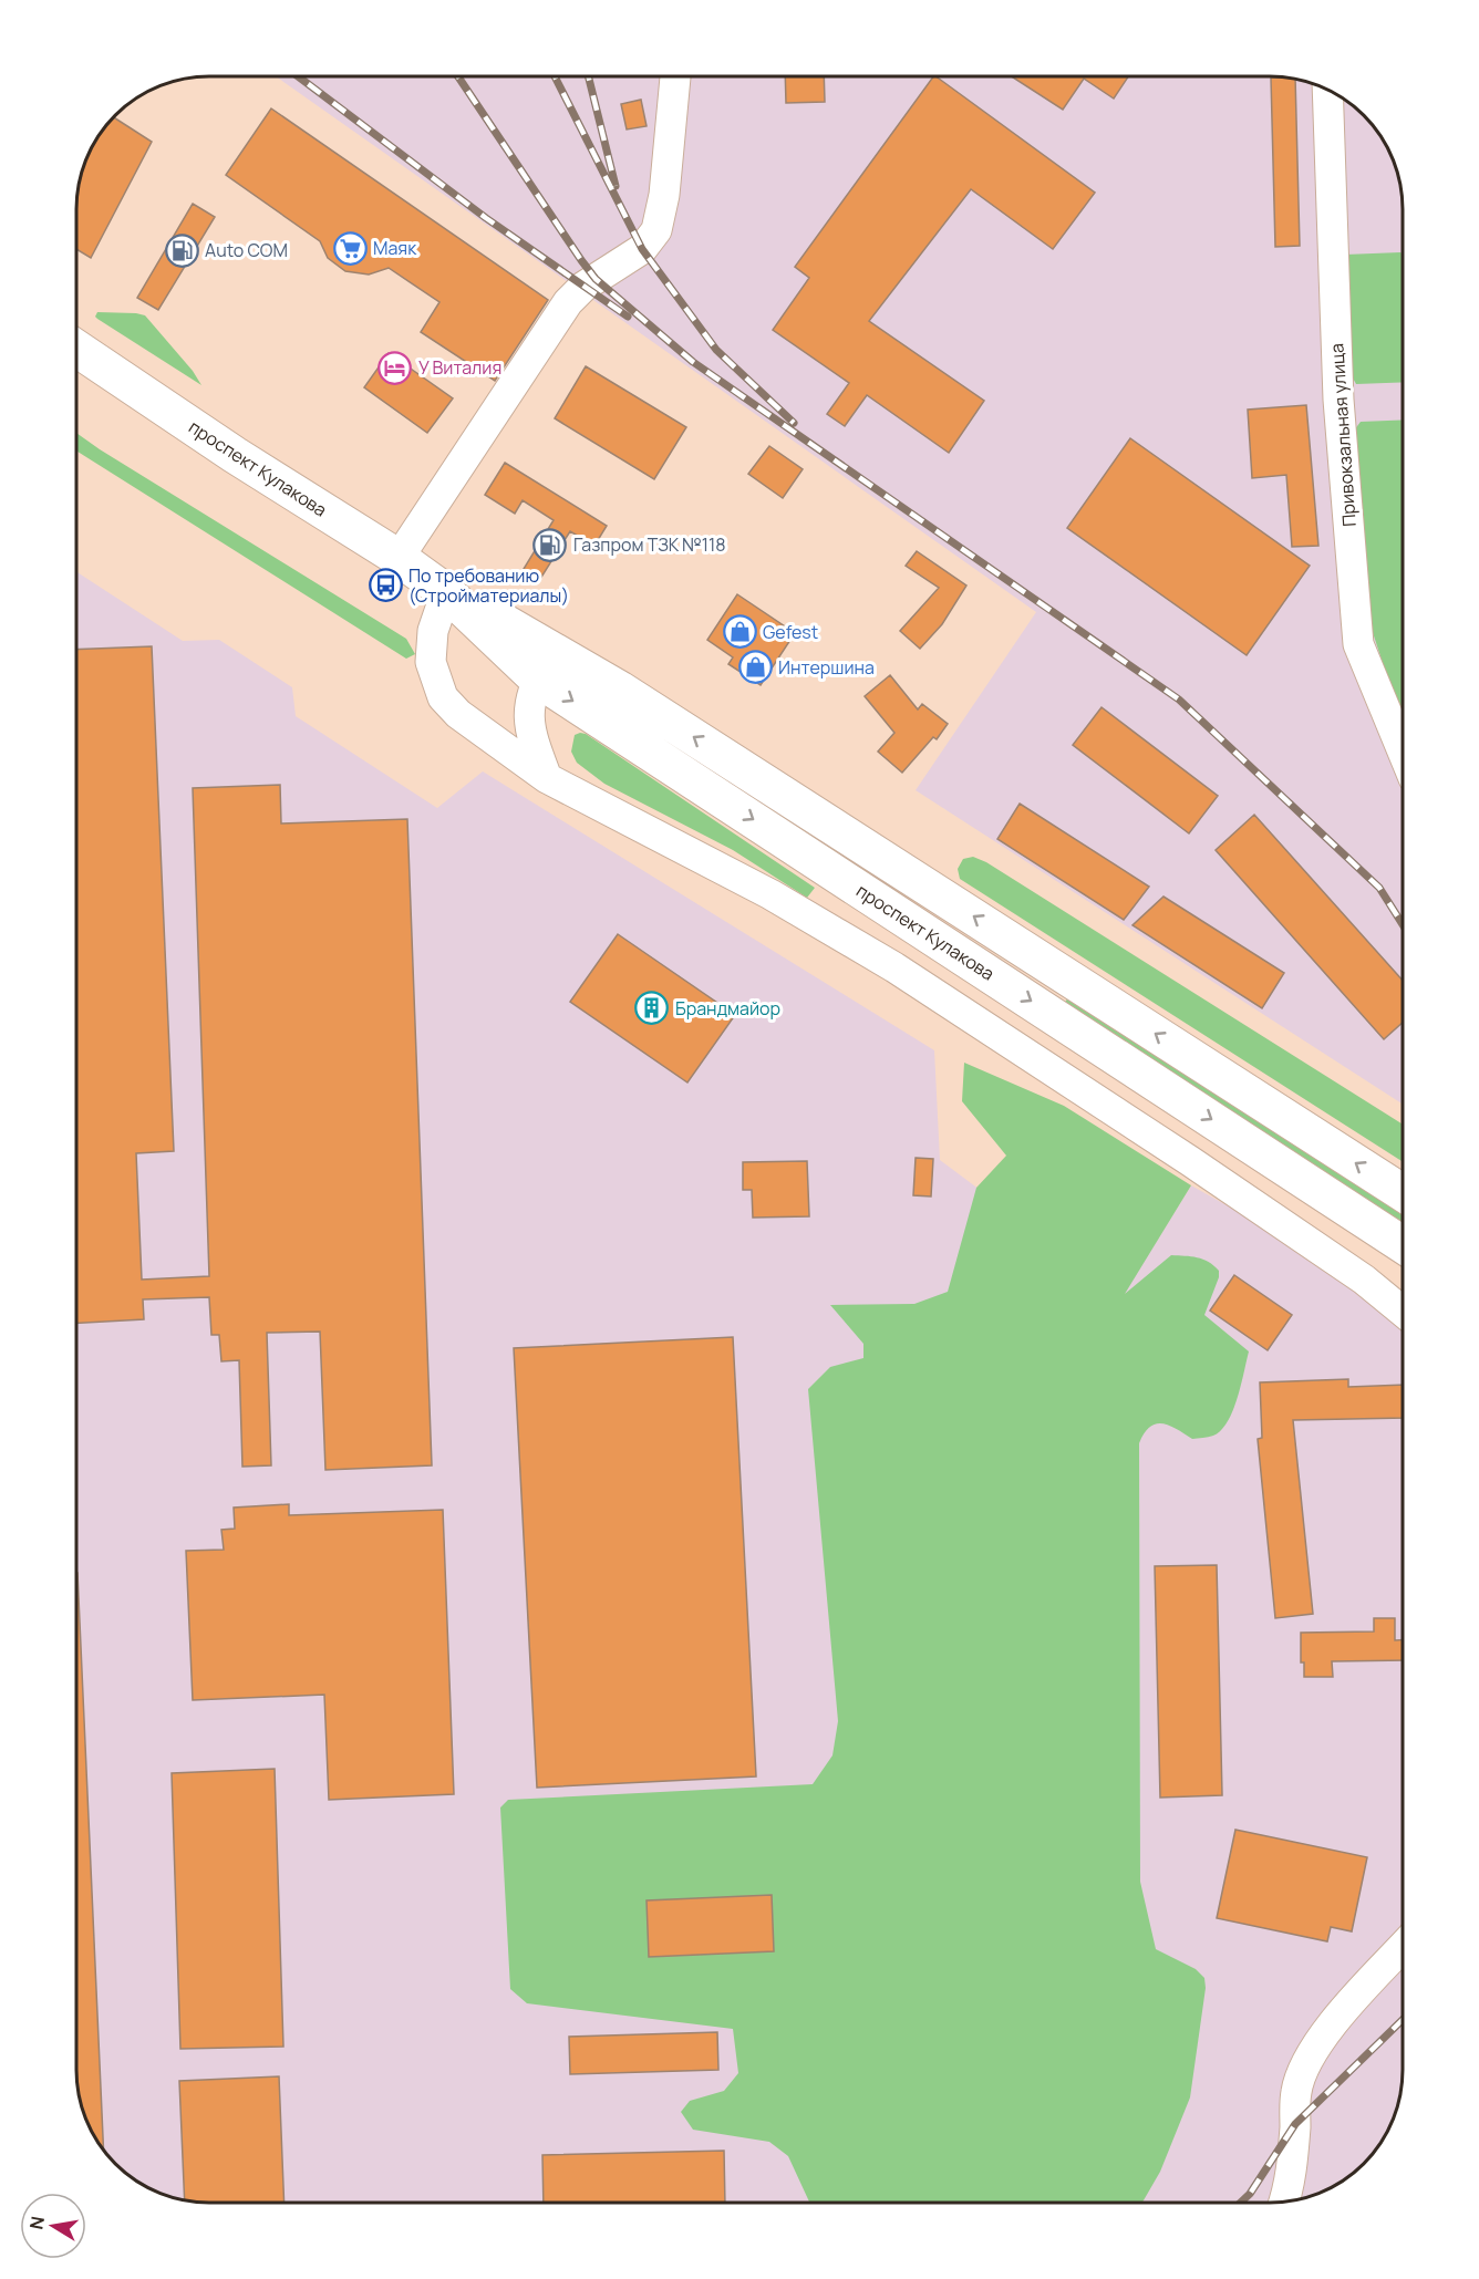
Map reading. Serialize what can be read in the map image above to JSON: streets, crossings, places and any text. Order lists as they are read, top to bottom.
{
  "streets": {
    "main road": ["проспект Кулакова"],
    "street": ["Привокзальная улица"]
  },
  "places": {
    "supermarket": ["Маяк"],
    "fuel station": ["Auto COM", "Газпром ТЗК №118"],
    "hotel": ["У Виталия"],
    "bus stop": ["По требованию (Стройматериалы)"],
    "shop": ["Gefest", "Интершина"],
    "building": ["Брандмайор"]
  },
  "north": "left"
}
